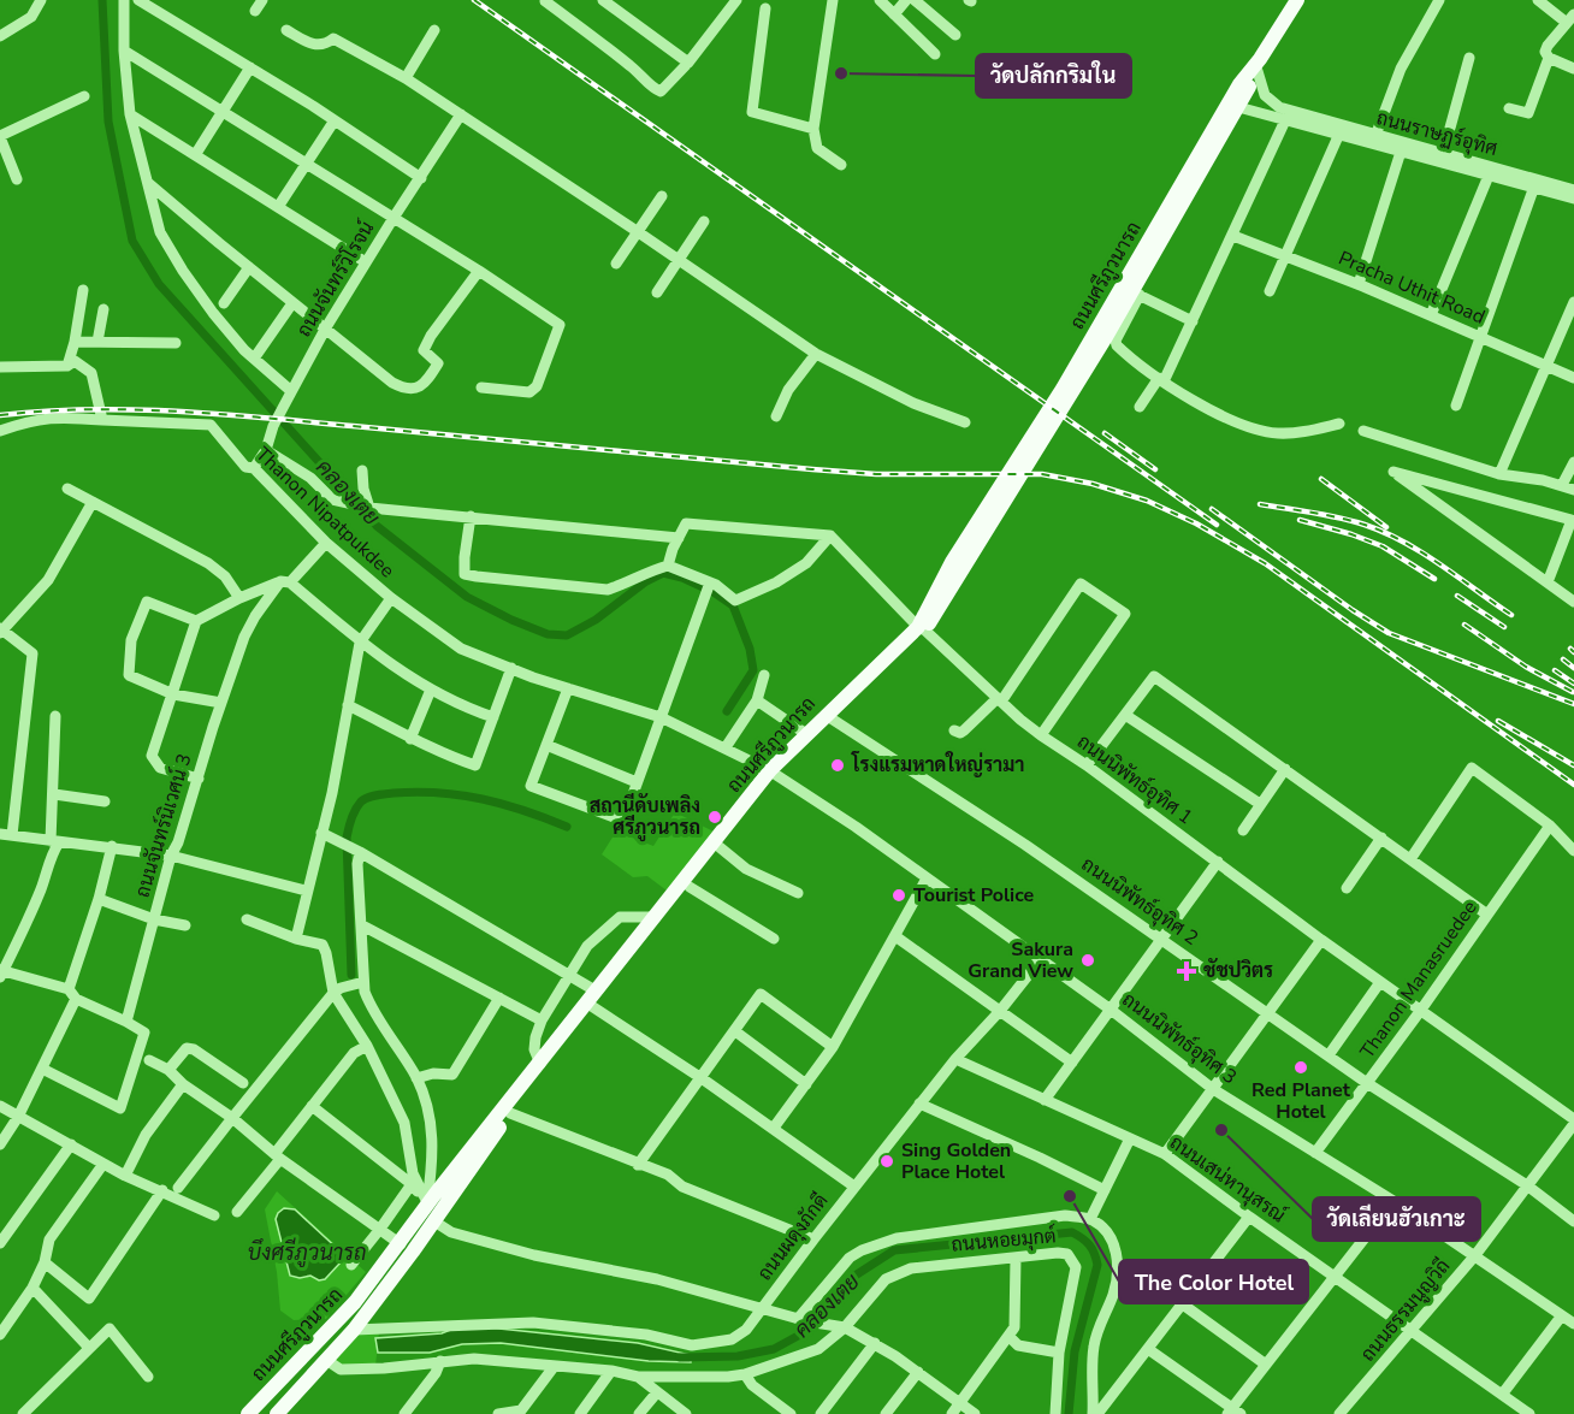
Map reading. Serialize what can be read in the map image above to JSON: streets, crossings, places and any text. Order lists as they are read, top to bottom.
{
  "streets": {
    "main road": ["ถนนศรีภูวนารถ"],
    "street": [
      "ถนนราษฏร์อุทิศ",
      "ถนนจันทร์วิโรจน์",
      "Pracha Uthit Road",
      "Thanon Nipatpukdee",
      "ถนนนิพัทธ์อุทิศ 1",
      "ถนนจันทร์นิเวศน์ 3",
      "ถนนนิพัทธ์อุทิศ 2",
      "Thanon Manasruedee",
      "ถนนนิพัทธ์อุทิศ 3",
      "ถนนเสน่หานุสรณ์",
      "ถนนผดุงภักดี",
      "ถนนหอยมุกต์",
      "ถนนธรรมนูญวิถี"
    ]
  },
  "crossings": [
    ["ถนนศรีภูวนารถ", "Thanon Nipatpukdee"],
    ["ถนนศรีภูวนารถ", "ถนนนิพัทธ์อุทิศ 1"],
    ["ถนนศรีภูวนารถ", "ถนนนิพัทธ์อุทิศ 2"],
    ["ถนนศรีภูวนารถ", "ถนนนิพัทธ์อุทิศ 3"],
    ["ถนนศรีภูวนารถ", "ถนนผดุงภักดี"],
    ["ถนนศรีภูวนารถ", "ถนนหอยมุกต์"],
    ["ถนนจันทร์วิโรจน์", "Thanon Nipatpukdee"],
    ["Thanon Nipatpukdee", "ถนนจันทร์นิเวศน์ 3"],
    ["Thanon Nipatpukdee", "ถนนนิพัทธ์อุทิศ 3"],
    ["ถนนนิพัทธ์อุทิศ 1", "Thanon Manasruedee"],
    ["ถนนนิพัทธ์อุทิศ 2", "Thanon Manasruedee"],
    ["ถนนนิพัทธ์อุทิศ 2", "ถนนธรรมนูญวิถี"],
    ["Thanon Manasruedee", "ถนนนิพัทธ์อุทิศ 3"],
    ["ถนนนิพัทธ์อุทิศ 3", "ถนนผดุงภักดี"],
    ["ถนนนิพัทธ์อุทิศ 3", "ถนนธรรมนูญวิถี"],
    ["ถนนเสน่หานุสรณ์", "ถนนผดุงภักดี"],
    ["ถนนเสน่หานุสรณ์", "ถนนธรรมนูญวิถี"]
  ],
  "water": ["คลองเตย", "บึงศรีภูวนารถ"],
  "places": {
    "other": [
      "วัดปลักกริมใน",
      "โรงแรมหาดใหญ่รามา",
      "สถานีดับเพลิง ศรีภูวนารถ",
      "Tourist Police",
      "Sakura Grand View",
      "Red Planet Hotel",
      "วัดเลียนฮัวเกาะ",
      "Sing Golden Place Hotel",
      "The Color Hotel"
    ],
    "health": ["ชัชปวิตร"]
  }
}
